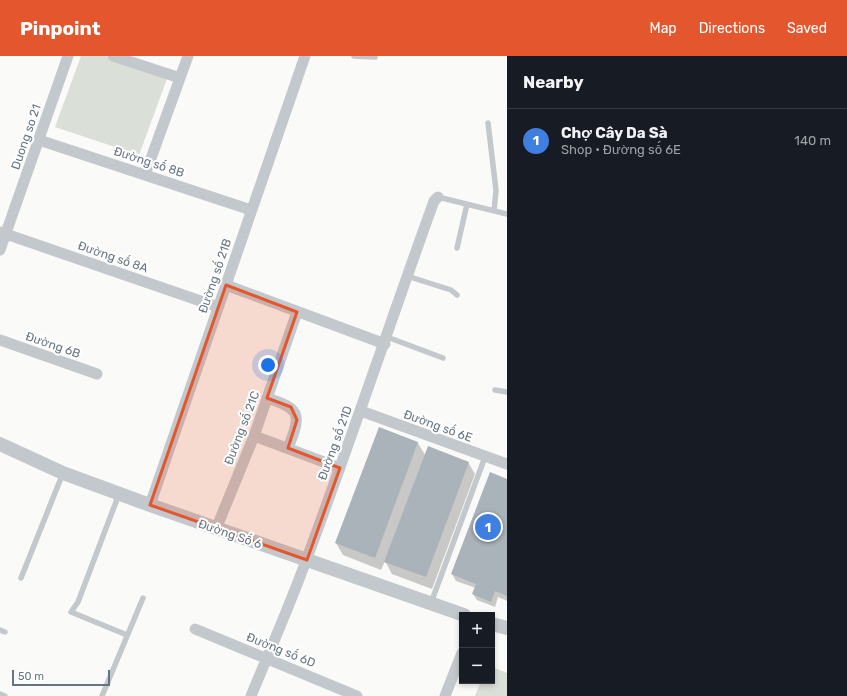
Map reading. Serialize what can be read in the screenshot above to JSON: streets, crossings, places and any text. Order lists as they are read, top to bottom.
{
  "streets": {
    "street": [
      "Duong so 21",
      "Đường số 8B",
      "Đường số 8A",
      "Đường số 21B",
      "Đường 6B",
      "Đường số 6E",
      "Đường số 21C",
      "Đường số 21D",
      "Đường Số 6",
      "Đường số 6D"
    ]
  },
  "crossings": [
    ["Duong so 21", "Đường số 8B"],
    ["Duong so 21", "Đường số 8A"],
    ["Đường số 8B", "Đường số 21B"],
    ["Đường số 8A", "Đường số 21B"],
    ["Đường số 21B", "Đường Số 6"],
    ["Đường số 6E", "Đường số 21D"],
    ["Đường số 21C", "Đường Số 6"],
    ["Đường số 21D", "Đường Số 6"],
    ["Đường số 21D", "Đường số 6D"]
  ],
  "scale_bar": "50 m",
  "page": {
    "header": "Pinpoint",
    "nav": ["Map", "Directions", "Saved"],
    "heading": "Nearby",
    "list": [
      {
        "mark": "1",
        "name": "Chợ Cây Da Sà",
        "note": "Shop · Đường số 6E",
        "value": "140 m"
      }
    ],
    "pins": "1",
    "map_buttons": ["+", "−"],
    "scale": "50 m"
  }
}
